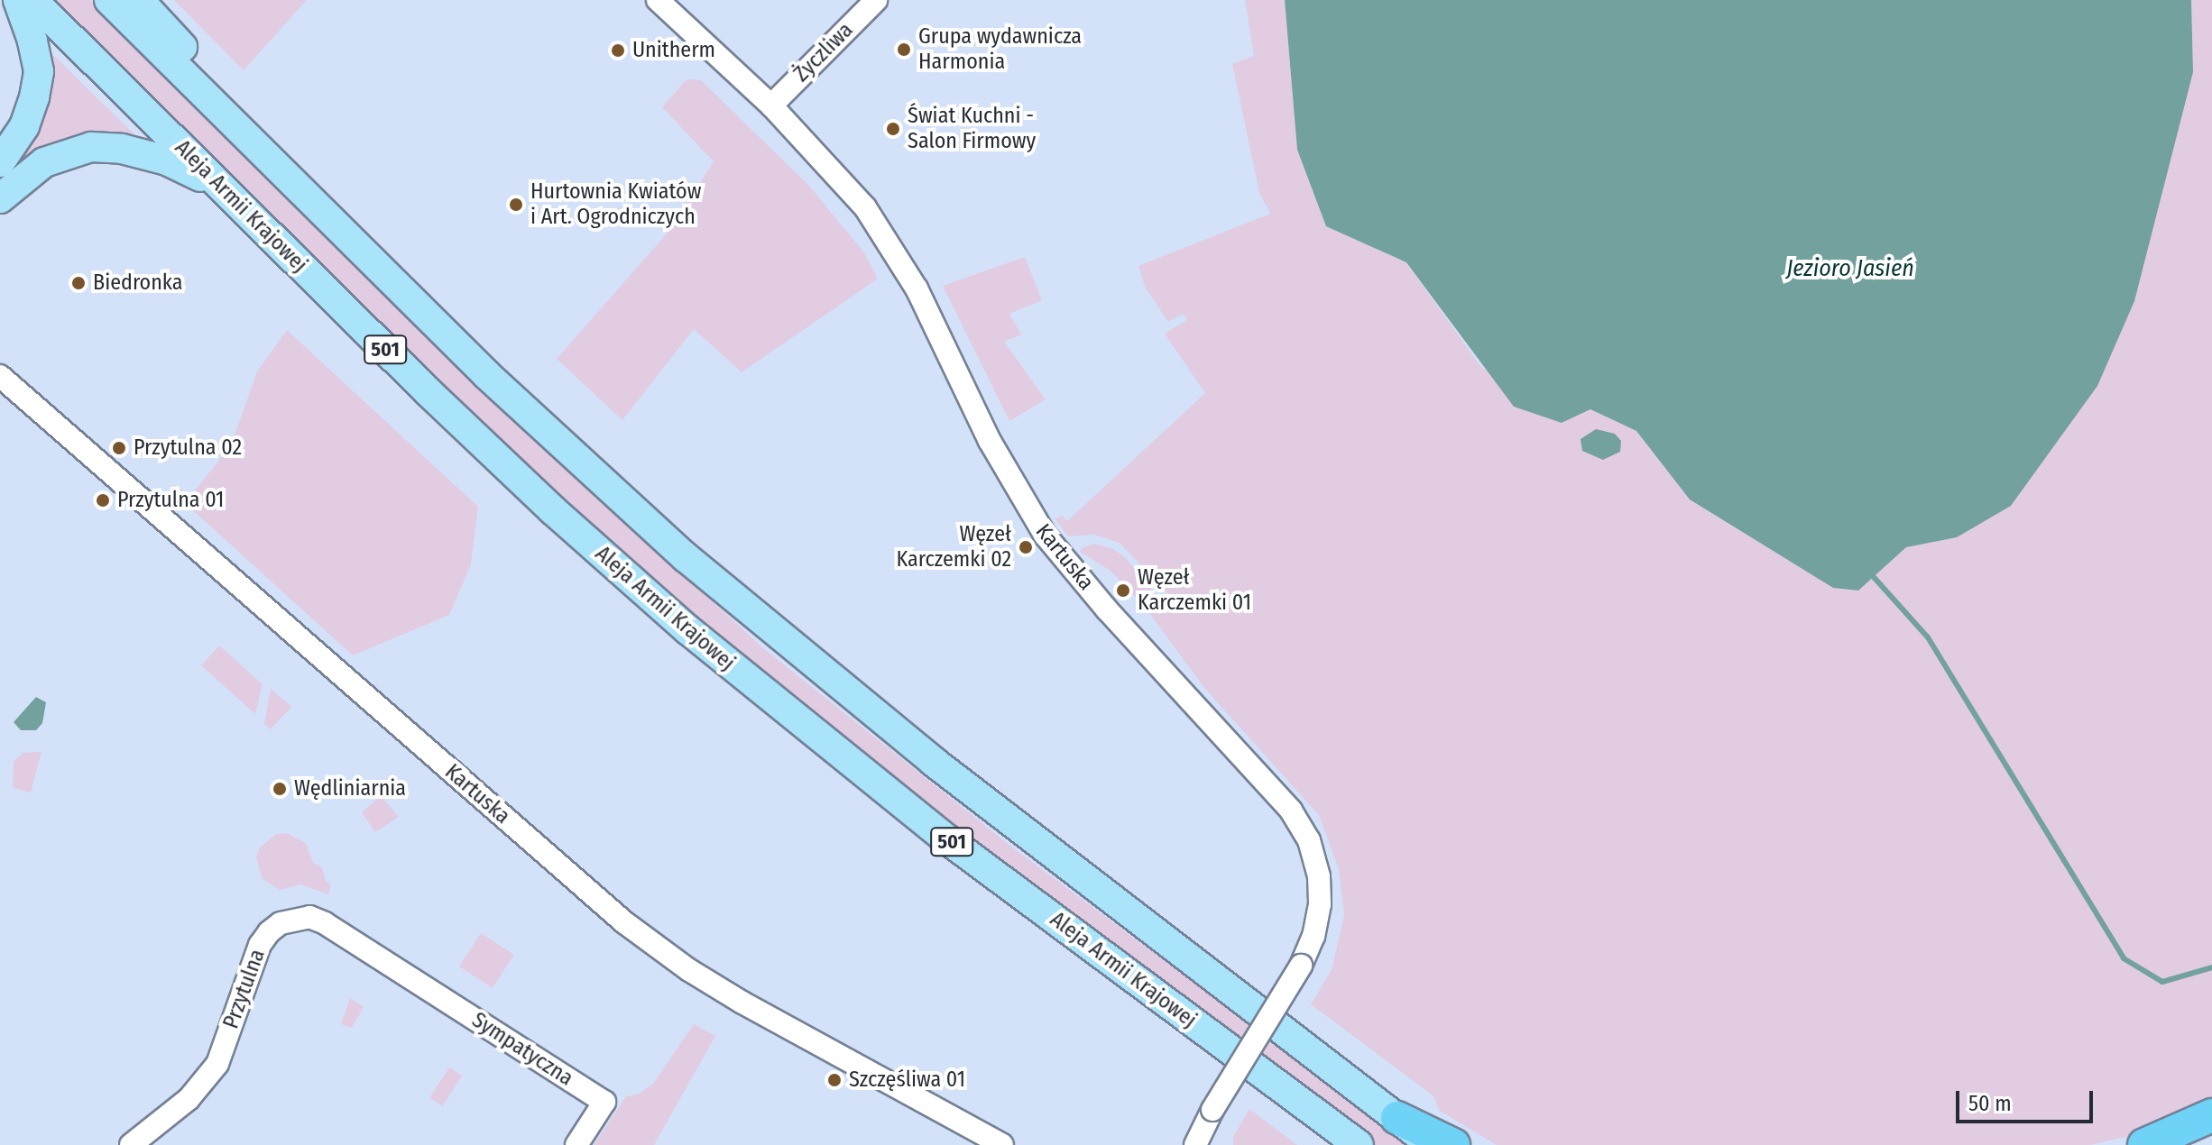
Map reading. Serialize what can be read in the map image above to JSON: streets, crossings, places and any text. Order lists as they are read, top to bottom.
{
  "streets": {
    "main road": ["Aleja Armii Krajowej", "501"],
    "street": [
      "Życzliwa",
      "Kartuska",
      "Przytulna",
      "Sympatyczna"
    ]
  },
  "crossings": [
    ["Życzliwa", "Kartuska"],
    ["Przytulna", "Sympatyczna"]
  ],
  "water": ["Jezioro Jasień"],
  "places": [
    "Grupa wydawnicza Harmonia",
    "Unitherm",
    "Świat Kuchni - Salon Firmowy",
    "Hurtownia Kwiatów i Art. Ogrodniczych",
    "Biedronka",
    "Przytulna 02",
    "Przytulna 01",
    "Węzeł Karczemki 02",
    "Węzeł Karczemki 01",
    "Wędliniarnia",
    "Szczęśliwa 01"
  ],
  "scale_bar": "50 m"
}
